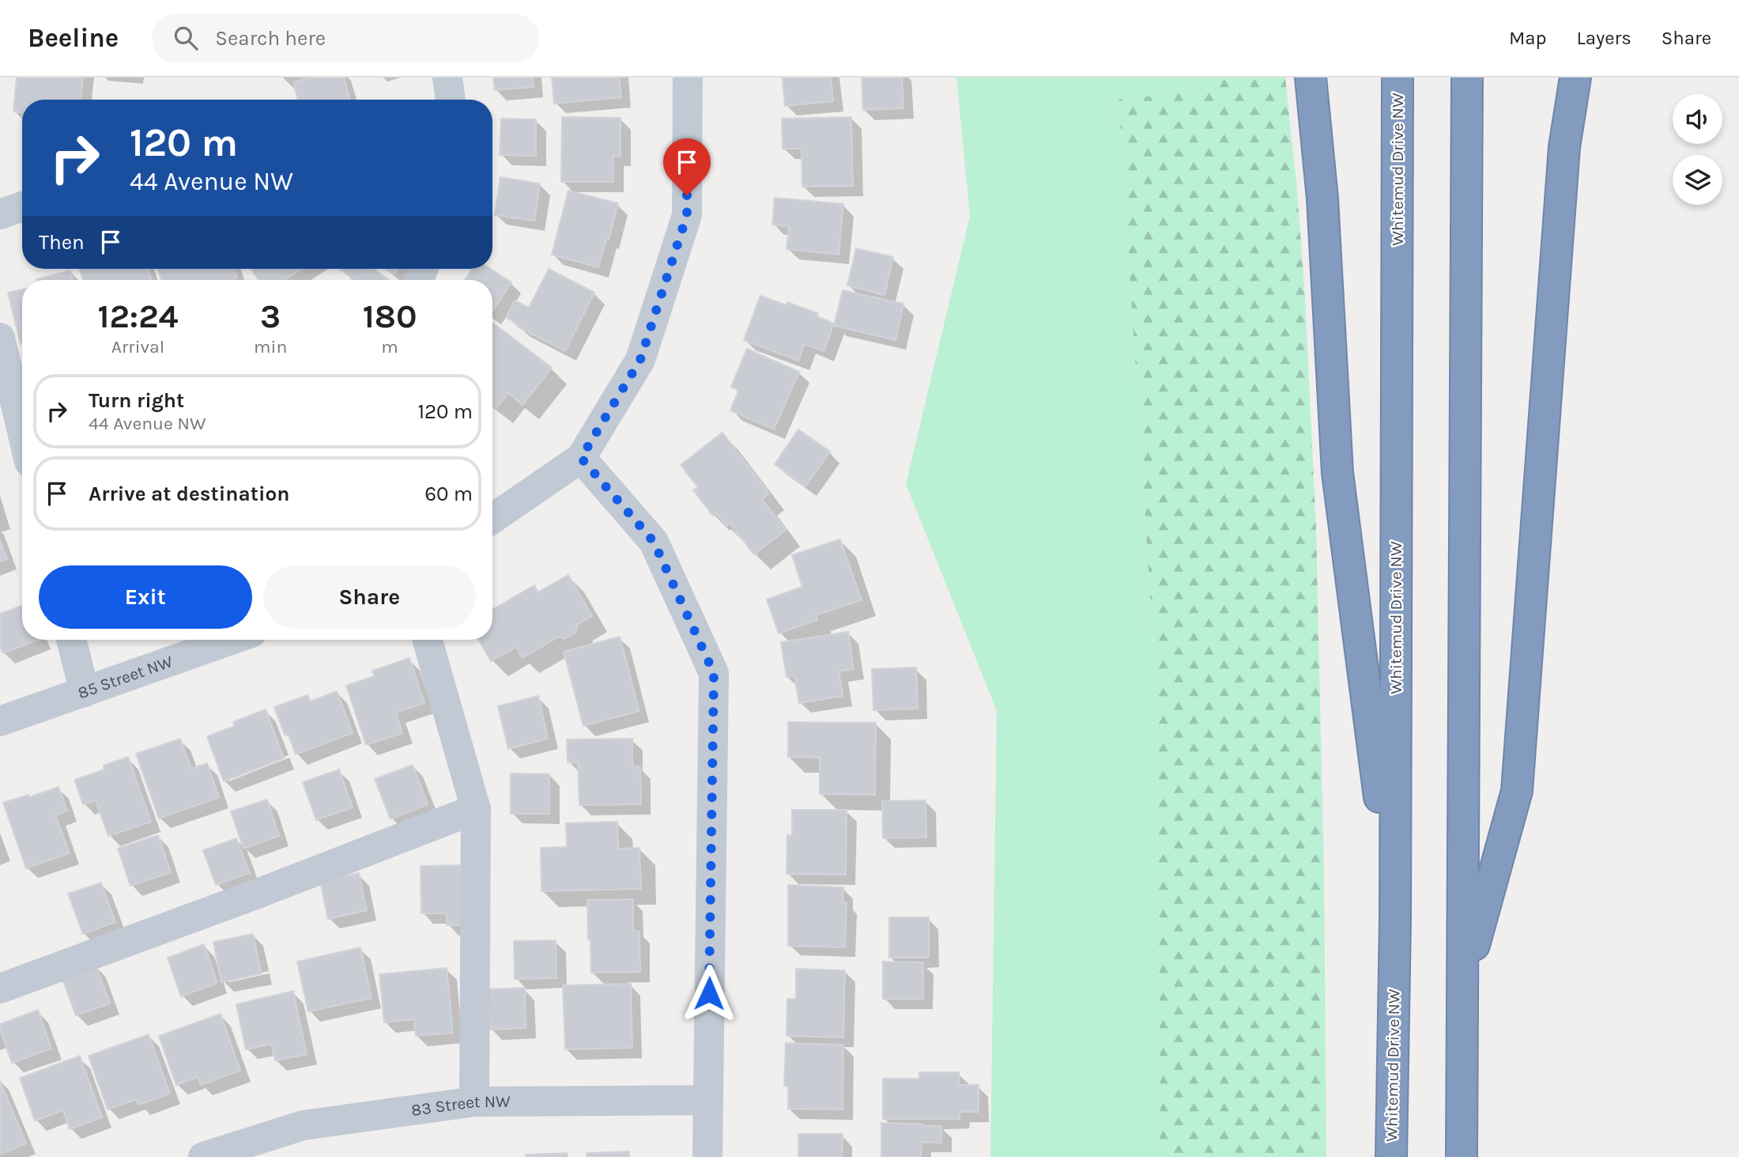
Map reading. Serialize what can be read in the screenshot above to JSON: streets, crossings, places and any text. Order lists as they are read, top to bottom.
{
  "streets": {
    "highway": ["Whitemud Drive NW"],
    "street": ["85 Street NW", "83 Street NW"]
  },
  "page": {
    "header": "Beeline",
    "search": "Search here",
    "nav": ["Map", "Layers", "Share"],
    "turn": ["120 m", "44 Avenue NW"],
    "then": "Then",
    "eta": [
      "12:24",
      "Arrival",
      "3",
      "min",
      "180",
      "m"
    ],
    "list": [
      {
        "name": "Turn right",
        "note": "44 Avenue NW",
        "value": "120 m"
      },
      {
        "name": "Arrive at destination",
        "value": "60 m"
      }
    ],
    "buttons": ["Exit", "Share"]
  }
}
